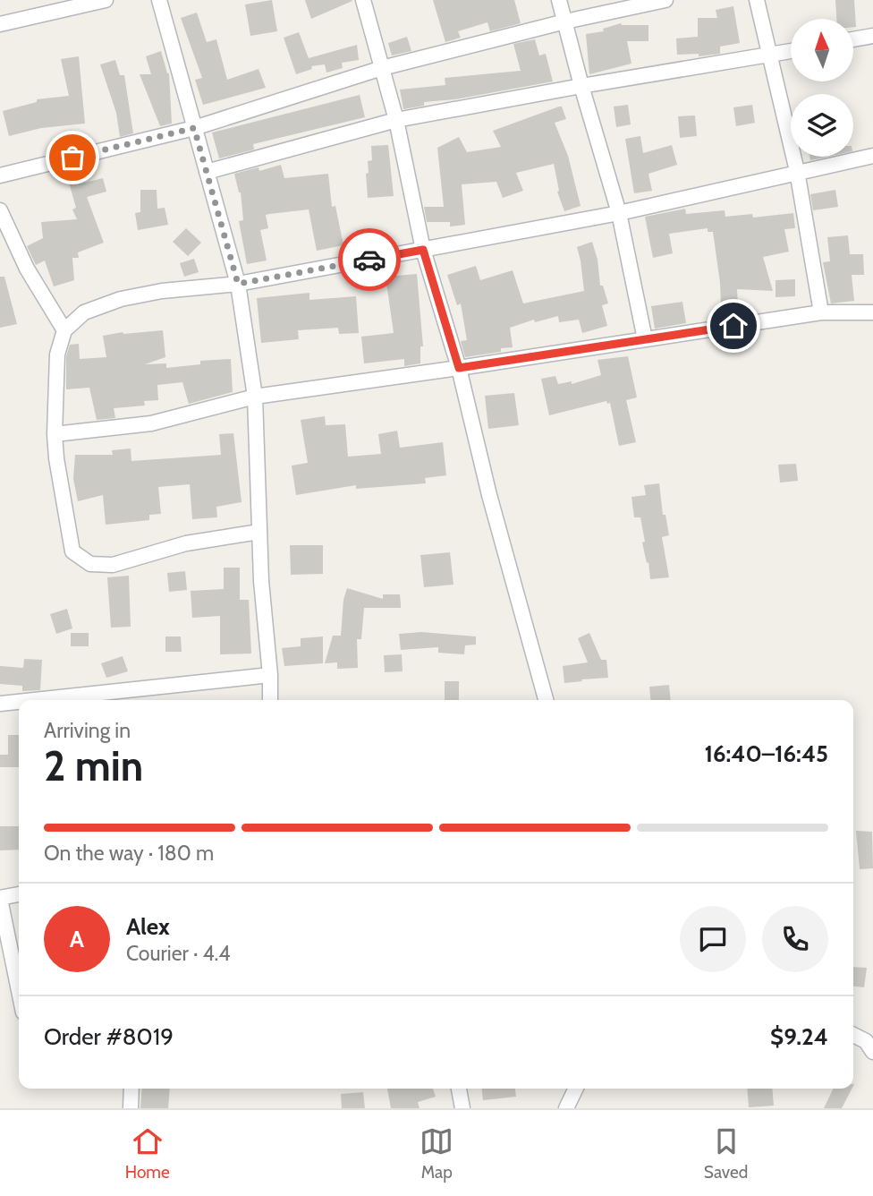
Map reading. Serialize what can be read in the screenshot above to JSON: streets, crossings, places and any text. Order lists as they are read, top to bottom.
{
  "north": "top",
  "page": {
    "heading": ["2 min", "Arriving in", "16:40–16:45"],
    "panel": [
      "Alex",
      "Courier · 4.4",
      "Order #8019",
      "$9.24"
    ],
    "bar": "On the way · 180 m",
    "round": "A",
    "tabs": ["Home", "Map", "Saved"]
  }
}
